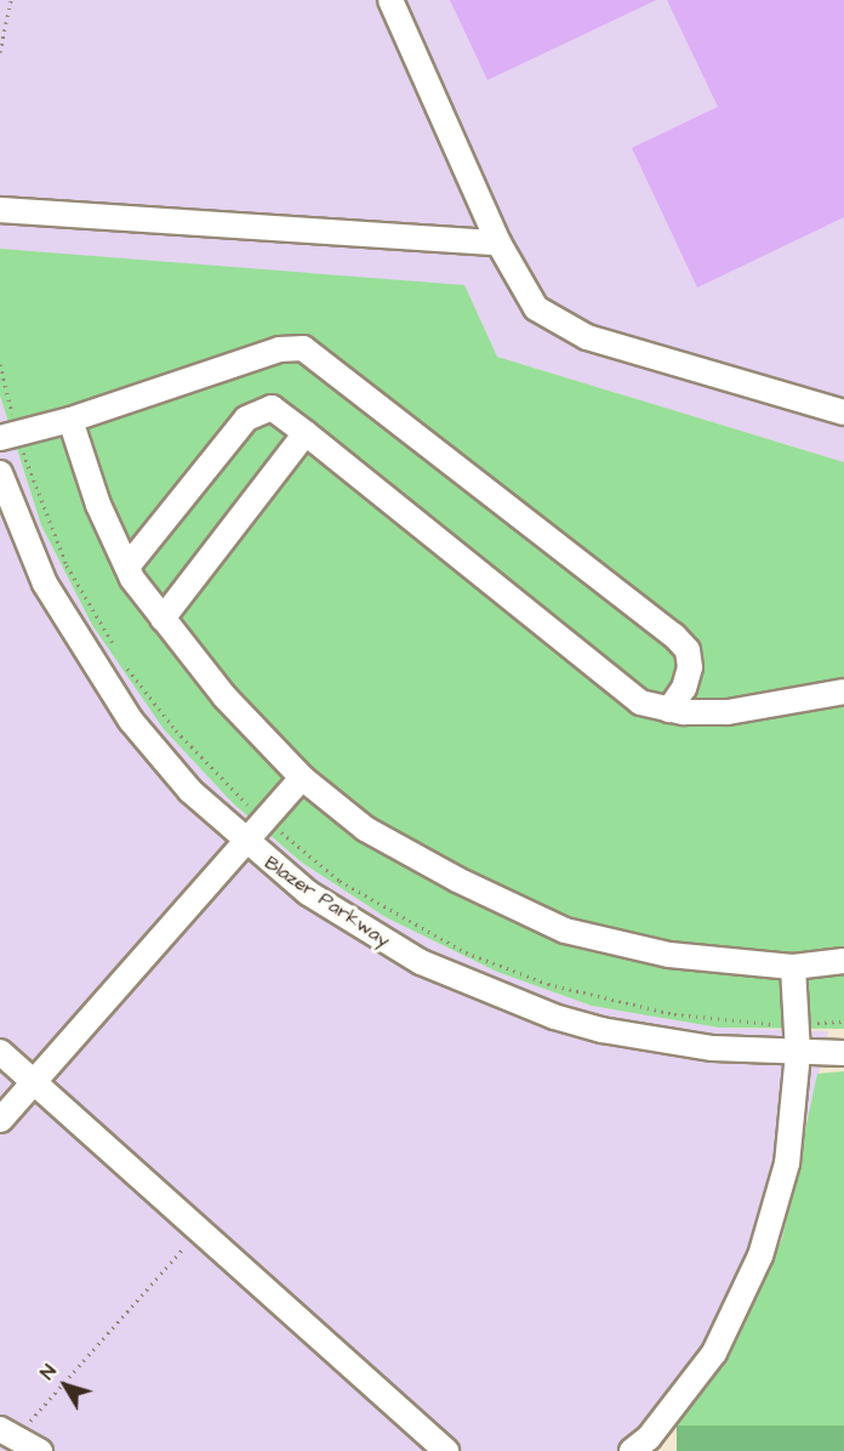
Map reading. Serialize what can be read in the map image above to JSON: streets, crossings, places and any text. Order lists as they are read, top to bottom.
{
  "streets": {
    "street": ["Blazer Parkway"]
  },
  "north": "top left"
}
